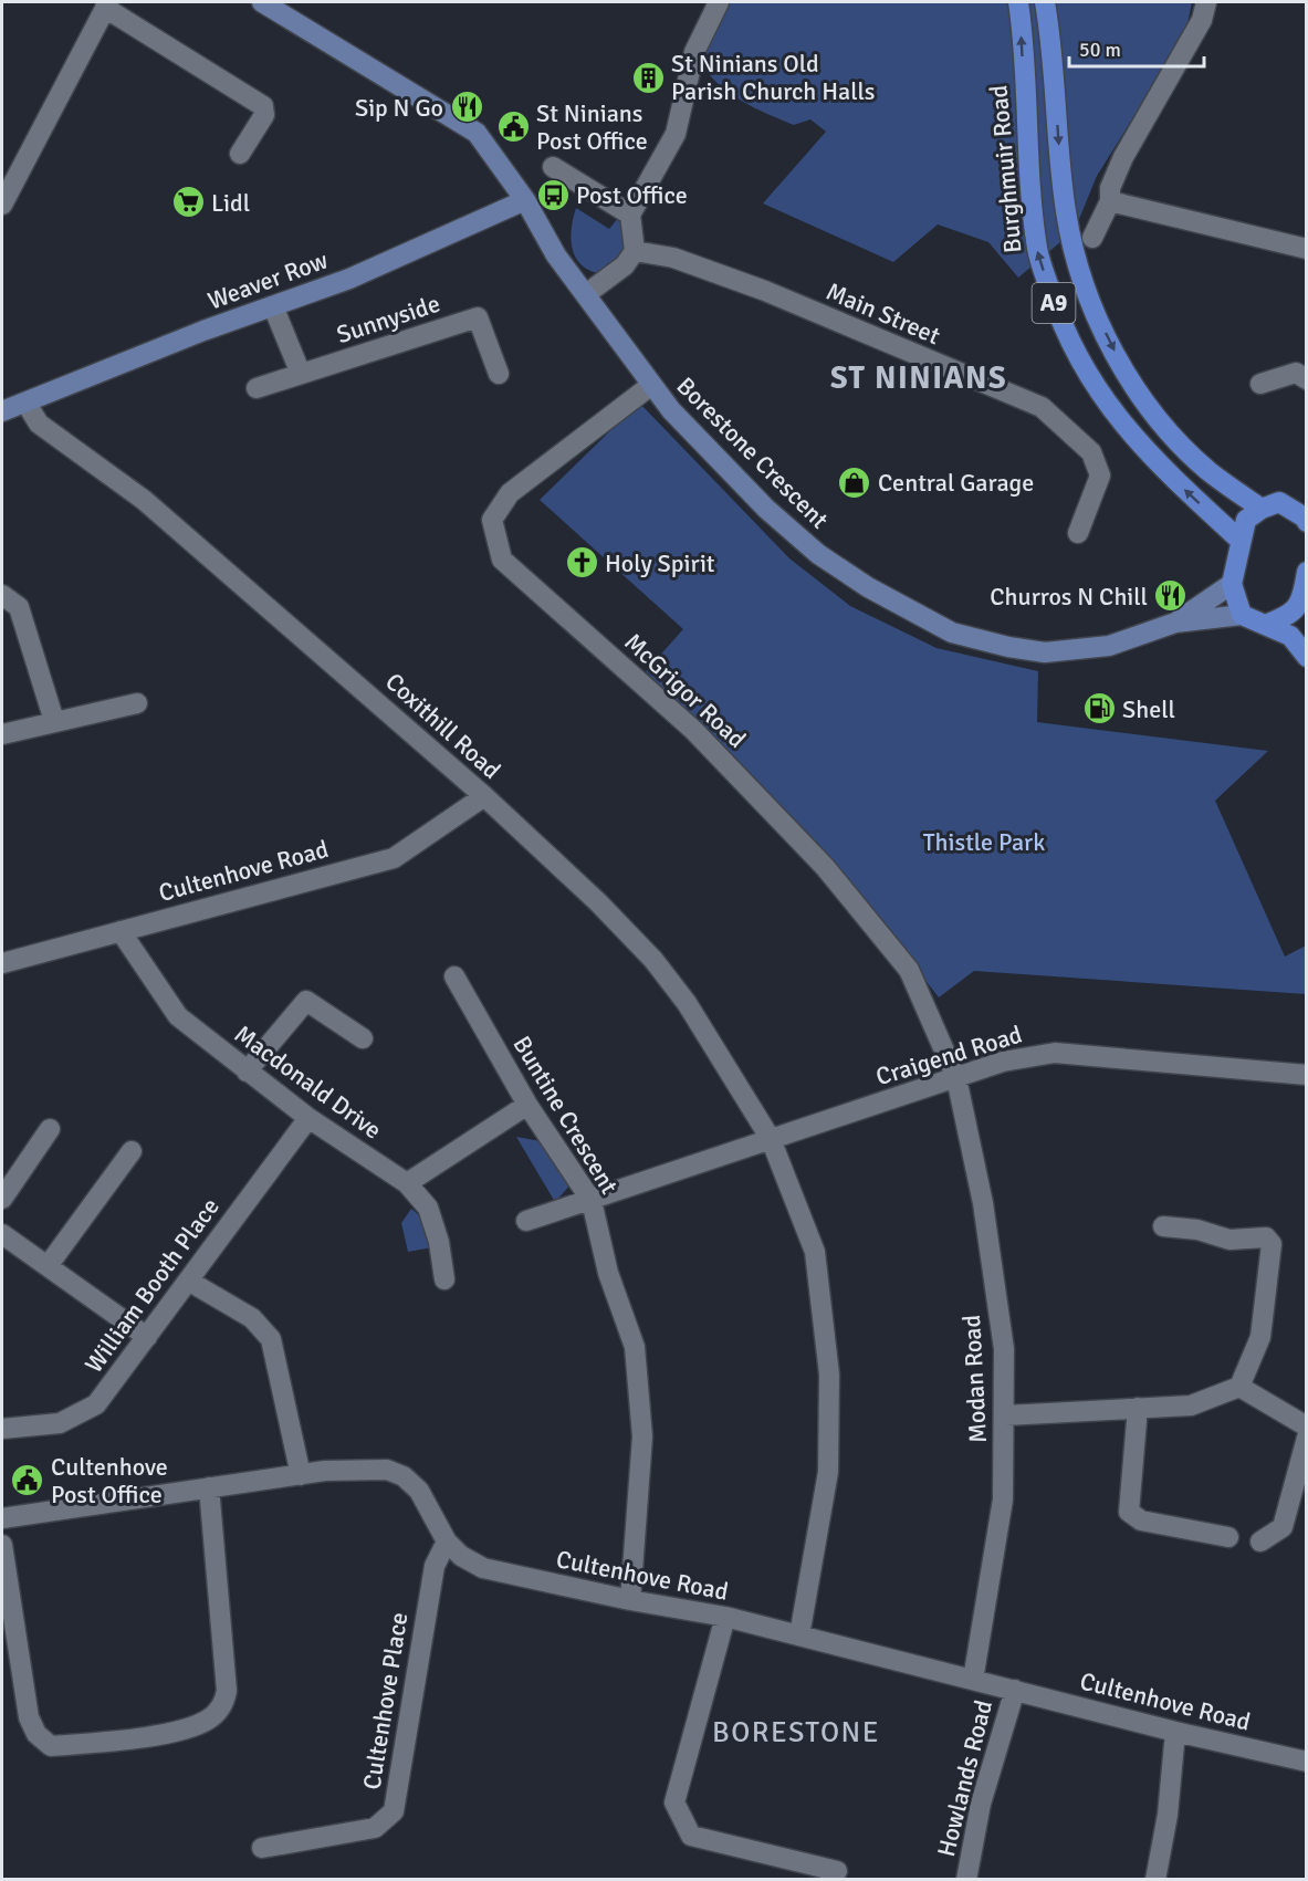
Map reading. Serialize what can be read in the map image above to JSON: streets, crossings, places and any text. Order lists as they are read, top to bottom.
{
  "streets": {
    "main road": [
      "Burghmuir Road",
      "Weaver Row",
      "A9",
      "Borestone Crescent"
    ],
    "street": [
      "Main Street",
      "Sunnyside",
      "McGrigor Road",
      "Coxithill Road",
      "Cultenhove Road",
      "Craigend Road",
      "Macdonald Drive",
      "Buntine Crescent",
      "William Booth Place",
      "Modan Road",
      "Cultenhove Place",
      "Howlands Road"
    ]
  },
  "crossings": [
    ["Weaver Row", "Borestone Crescent"],
    ["Weaver Row", "Coxithill Road"],
    ["Borestone Crescent", "McGrigor Road"],
    ["McGrigor Road", "Craigend Road"],
    ["McGrigor Road", "Modan Road"],
    ["Coxithill Road", "Cultenhove Road"],
    ["Coxithill Road", "Craigend Road"],
    ["Cultenhove Road", "Macdonald Drive"],
    ["Cultenhove Road", "Buntine Crescent"],
    ["Cultenhove Road", "Modan Road"],
    ["Cultenhove Road", "Cultenhove Place"],
    ["Cultenhove Road", "Howlands Road"],
    ["Craigend Road", "Buntine Crescent"],
    ["Craigend Road", "Modan Road"],
    ["Macdonald Drive", "William Booth Place"]
  ],
  "districts": ["ST NINIANS", "BORESTONE"],
  "parks": ["Thistle Park"],
  "places": {
    "building": ["St Ninians Old Parish Church Halls"],
    "restaurant": ["Sip N Go", "Churros N Chill"],
    "public building": ["St Ninians Post Office", "Cultenhove Post Office"],
    "bus stop": ["Post Office"],
    "supermarket": ["Lidl"],
    "shop": ["Central Garage"],
    "church": ["Holy Spirit"],
    "fuel station": ["Shell"]
  },
  "scale_bar": "50 m"
}
